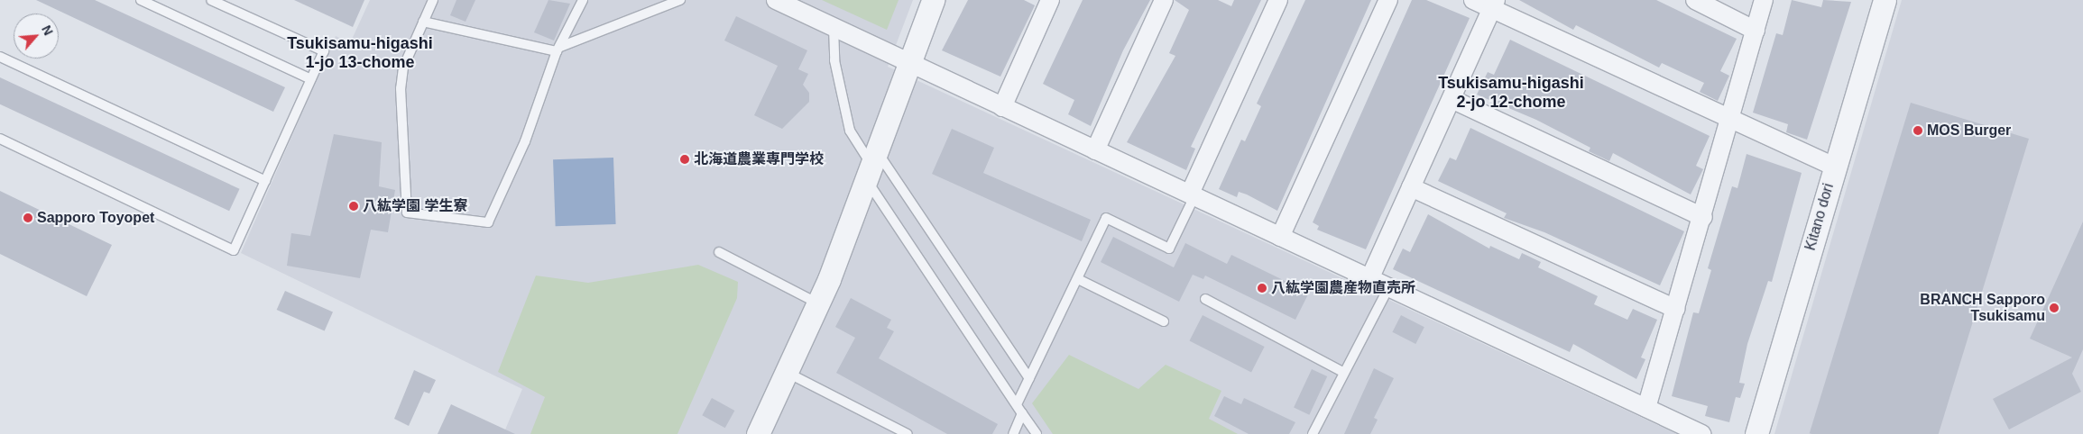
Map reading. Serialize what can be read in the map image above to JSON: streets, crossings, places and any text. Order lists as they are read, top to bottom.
{
  "streets": {
    "street": ["Kitano dori"]
  },
  "districts": ["Tsukisamu-higashi 1-jo 13-chome", "Tsukisamu-higashi 2-jo 12-chome"],
  "places": [
    "MOS Burger",
    "北海道農業専門学校",
    "八紘学園 学生寮",
    "Sapporo Toyopet",
    "八紘学園農産物直売所",
    "BRANCH Sapporo Tsukisamu"
  ],
  "north": "top right"
}
